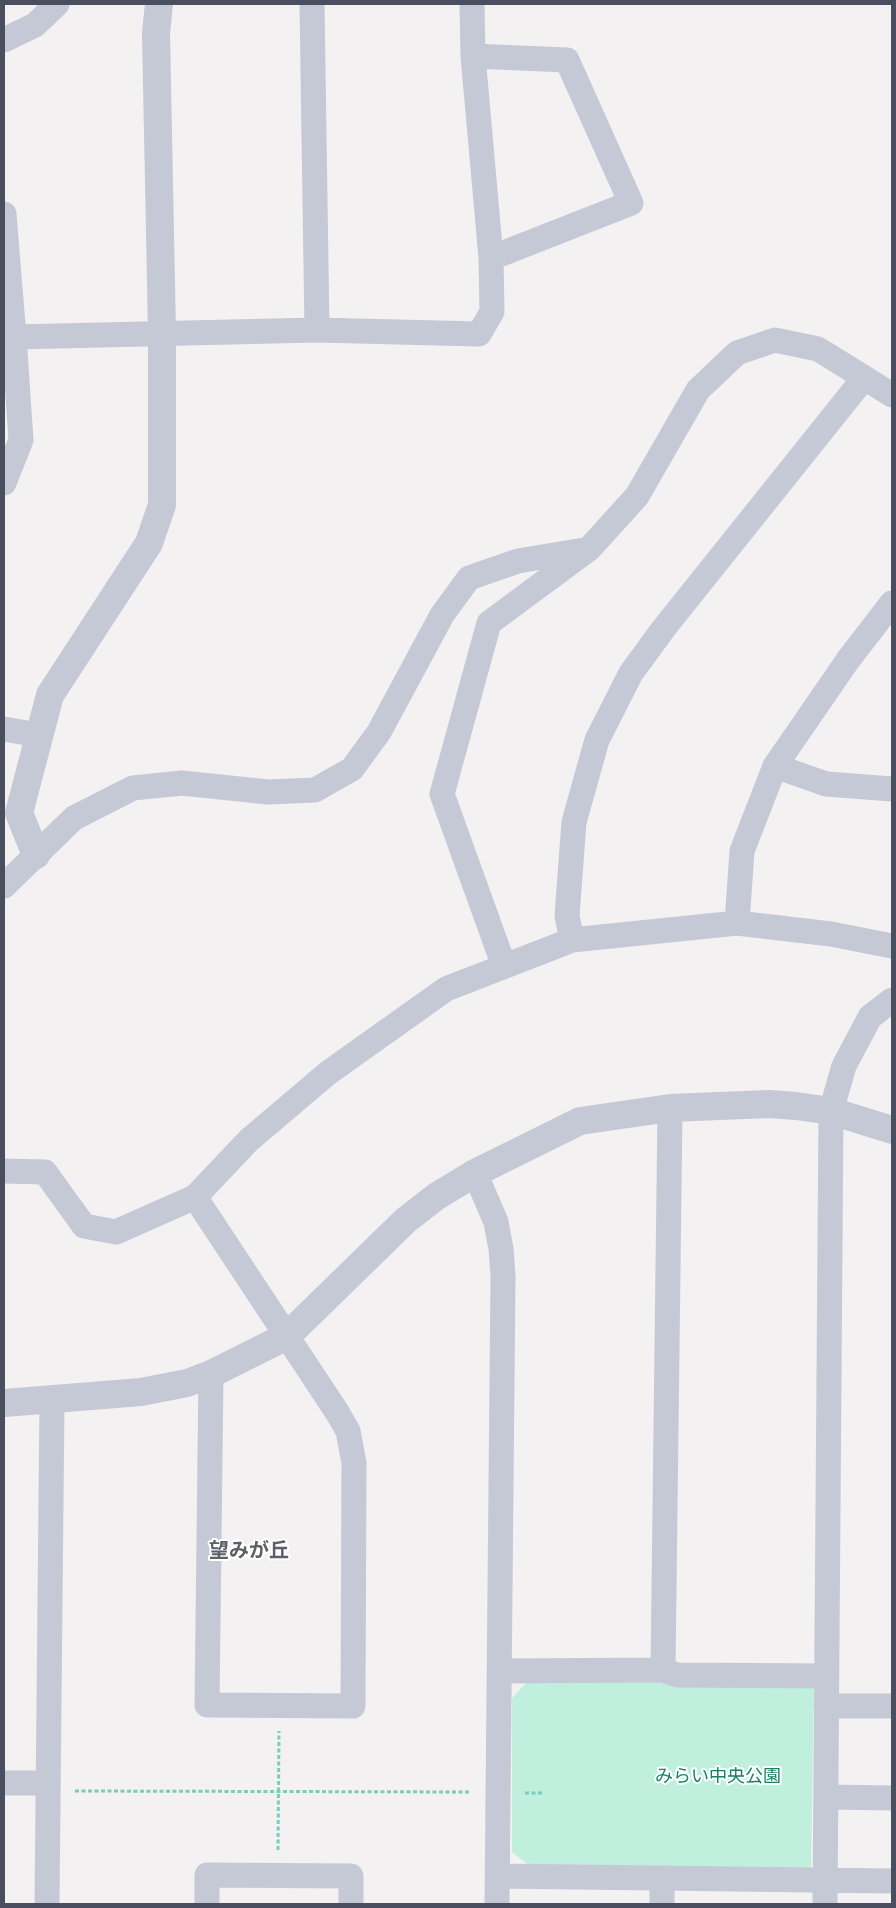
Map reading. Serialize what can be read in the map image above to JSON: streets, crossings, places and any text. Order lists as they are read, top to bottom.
{
  "districts": ["望みが丘"],
  "parks": ["みらい中央公園"]
}
